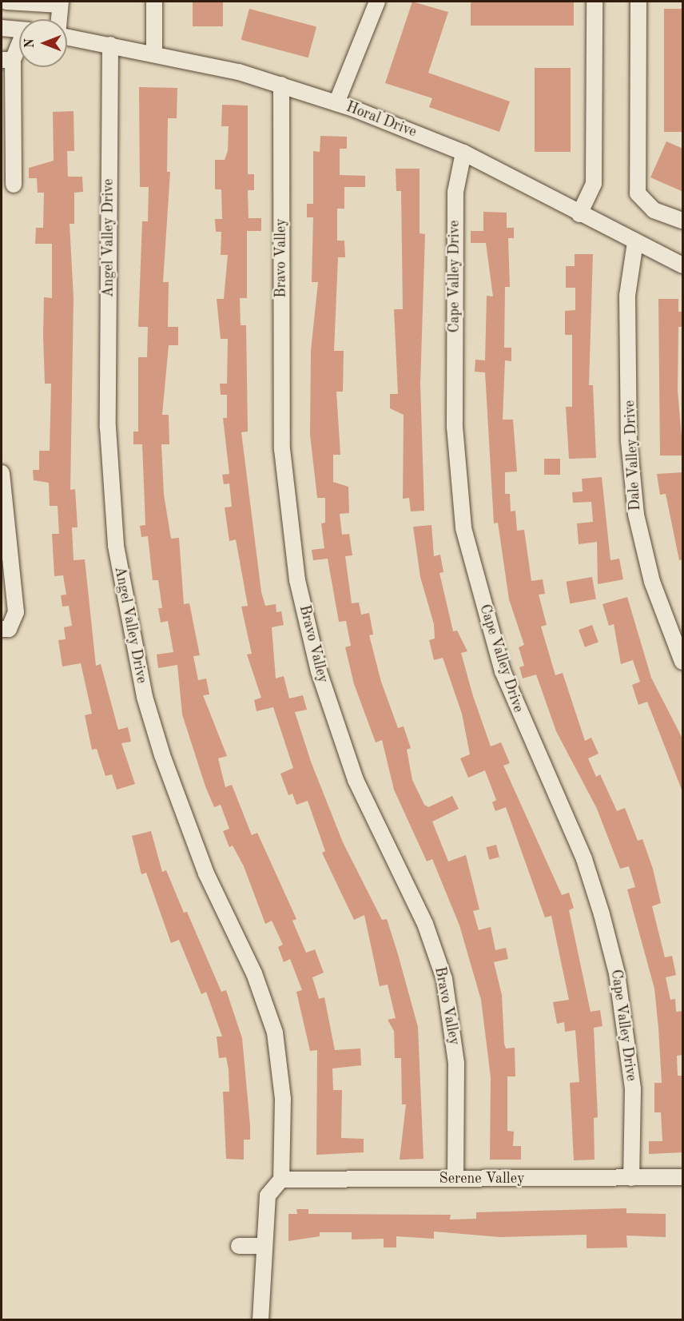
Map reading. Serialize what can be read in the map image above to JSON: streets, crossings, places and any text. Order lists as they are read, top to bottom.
{
  "streets": {
    "street": [
      "Horal Drive",
      "Angel Valley Drive",
      "Bravo Valley",
      "Cape Valley Drive",
      "Dale Valley Drive",
      "Serene Valley"
    ]
  },
  "crossings": [
    ["Horal Drive", "Angel Valley Drive"],
    ["Horal Drive", "Bravo Valley"],
    ["Horal Drive", "Cape Valley Drive"],
    ["Horal Drive", "Dale Valley Drive"],
    ["Angel Valley Drive", "Serene Valley"],
    ["Bravo Valley", "Serene Valley"],
    ["Cape Valley Drive", "Serene Valley"]
  ],
  "north": "left"
}
